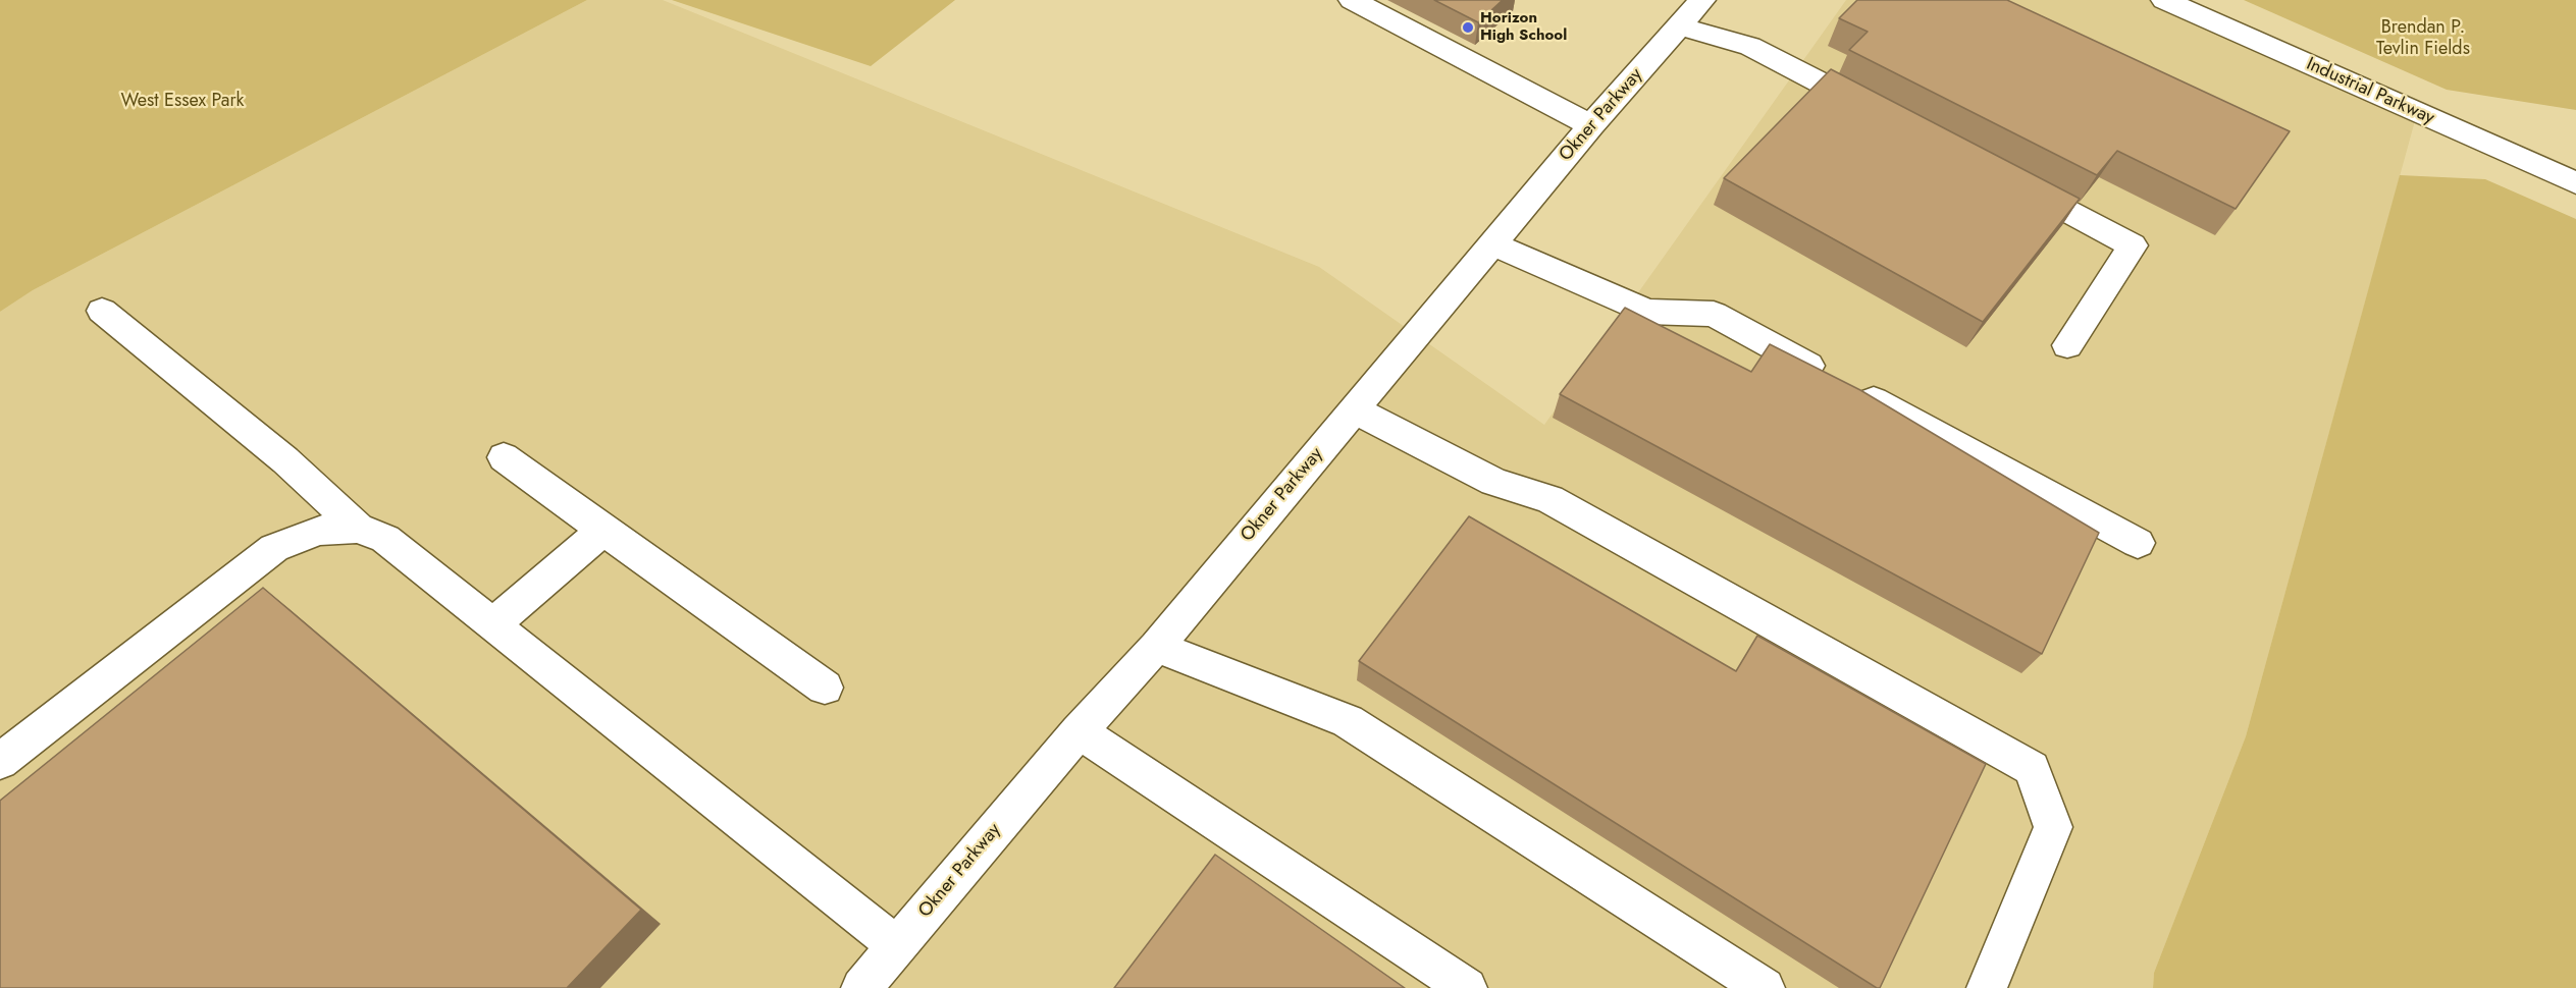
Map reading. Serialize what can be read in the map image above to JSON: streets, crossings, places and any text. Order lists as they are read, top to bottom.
{
  "streets": {
    "street": ["Industrial Parkway", "Okner Parkway"]
  },
  "parks": ["Brendan P. Tevlin Fields", "West Essex Park"],
  "places": ["Horizon High School"]
}
